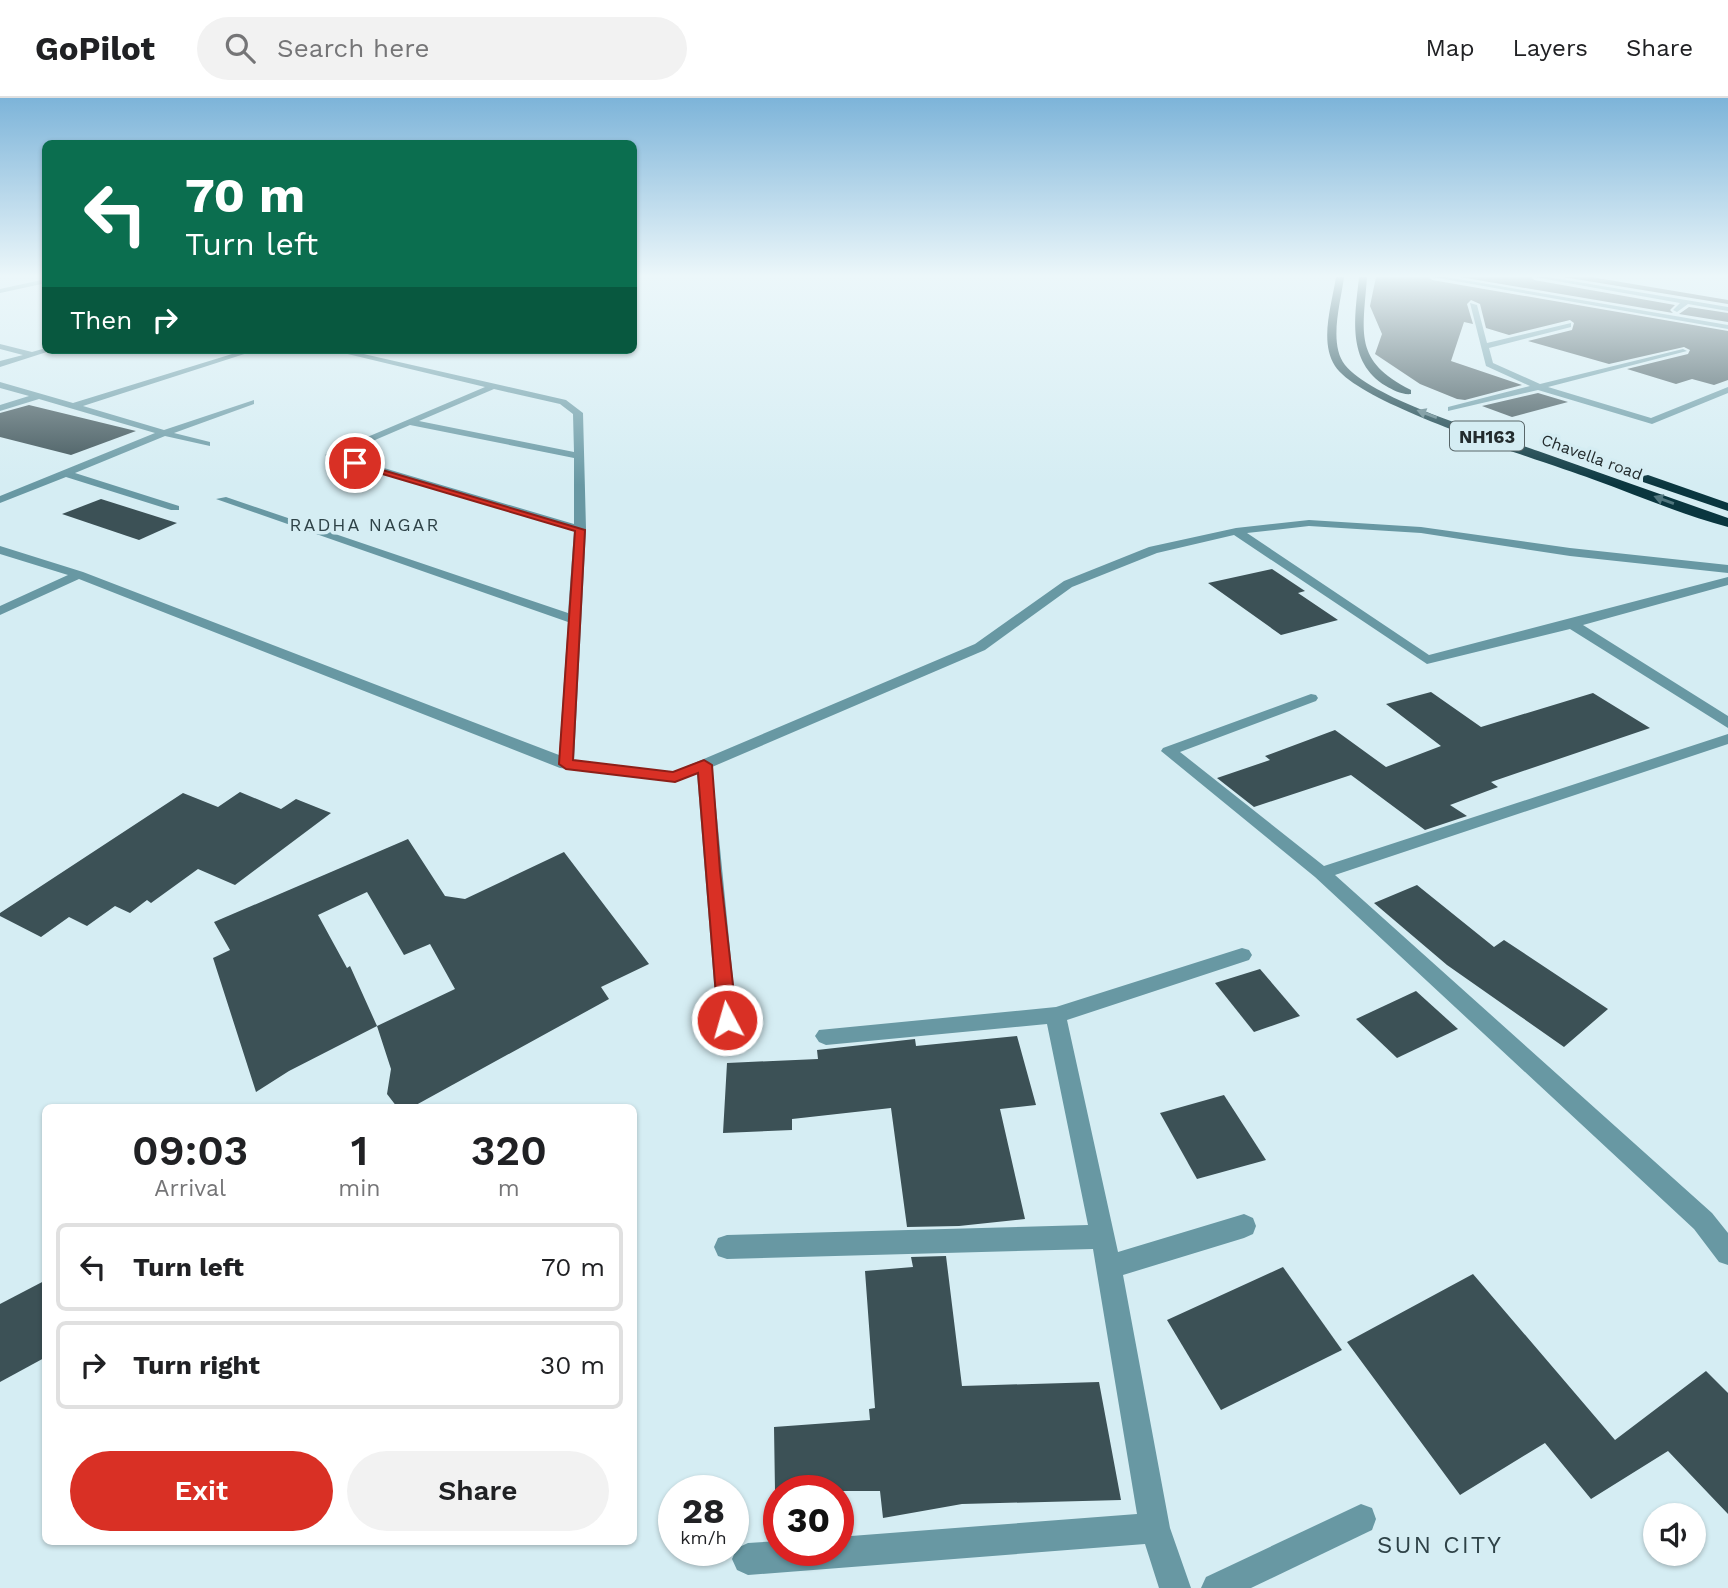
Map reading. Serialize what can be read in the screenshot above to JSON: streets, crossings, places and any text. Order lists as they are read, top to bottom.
{
  "streets": {
    "highway": ["NH163", "Chavella road"]
  },
  "districts": ["RADHA NAGAR", "SUN CITY"],
  "page": {
    "header": "GoPilot",
    "search": "Search here",
    "nav": ["Map", "Layers", "Share"],
    "turn": ["70 m", "Turn left"],
    "then": "Then",
    "eta": [
      "09:03",
      "Arrival",
      "1",
      "min",
      "320",
      "m"
    ],
    "list": [
      {
        "name": "Turn left",
        "value": "70 m"
      },
      {
        "name": "Turn right",
        "value": "30 m"
      }
    ],
    "buttons": ["Exit", "Share"],
    "speed": "28 km/h",
    "limit": "30"
  }
}
